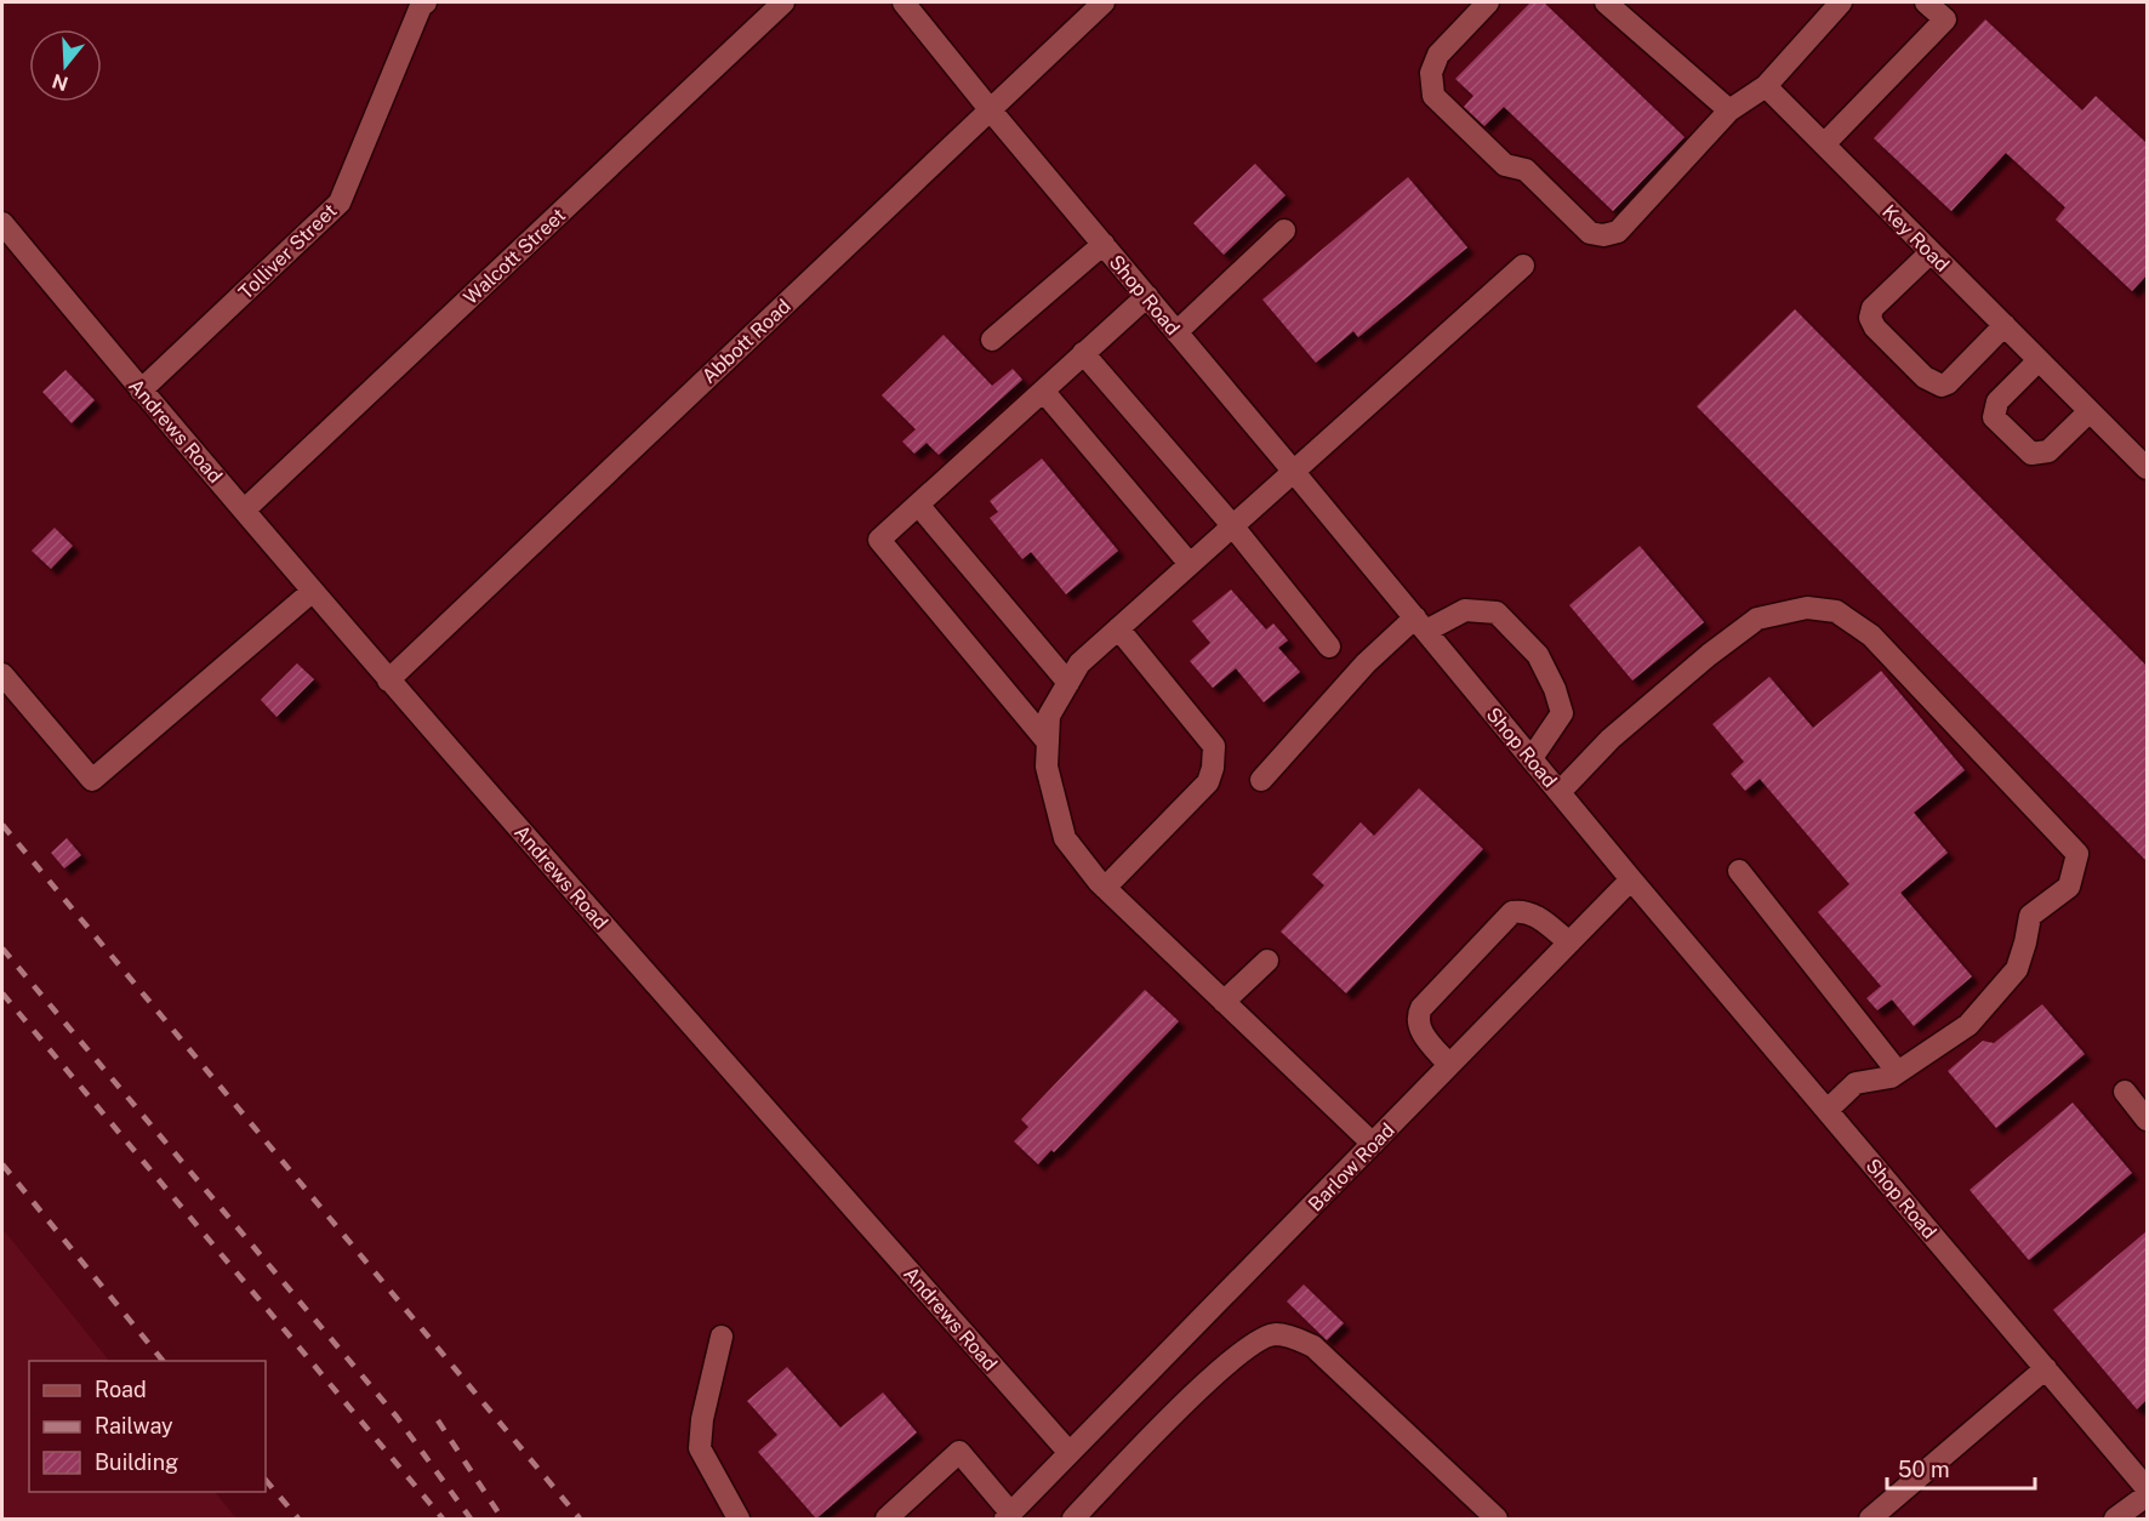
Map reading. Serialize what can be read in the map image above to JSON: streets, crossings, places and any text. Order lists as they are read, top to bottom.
{
  "streets": {
    "street": [
      "Key Road",
      "Tolliver Street",
      "Walcott Street",
      "Shop Road",
      "Abbott Road",
      "Andrews Road",
      "Barlow Road"
    ]
  },
  "crossings": [
    ["Tolliver Street", "Andrews Road"],
    ["Walcott Street", "Andrews Road"],
    ["Shop Road", "Abbott Road"],
    ["Shop Road", "Barlow Road"],
    ["Abbott Road", "Andrews Road"],
    ["Andrews Road", "Barlow Road"]
  ],
  "legend": ["Road", "Railway", "Building"],
  "scale_bar": "50 m",
  "north": "bottom"
}
